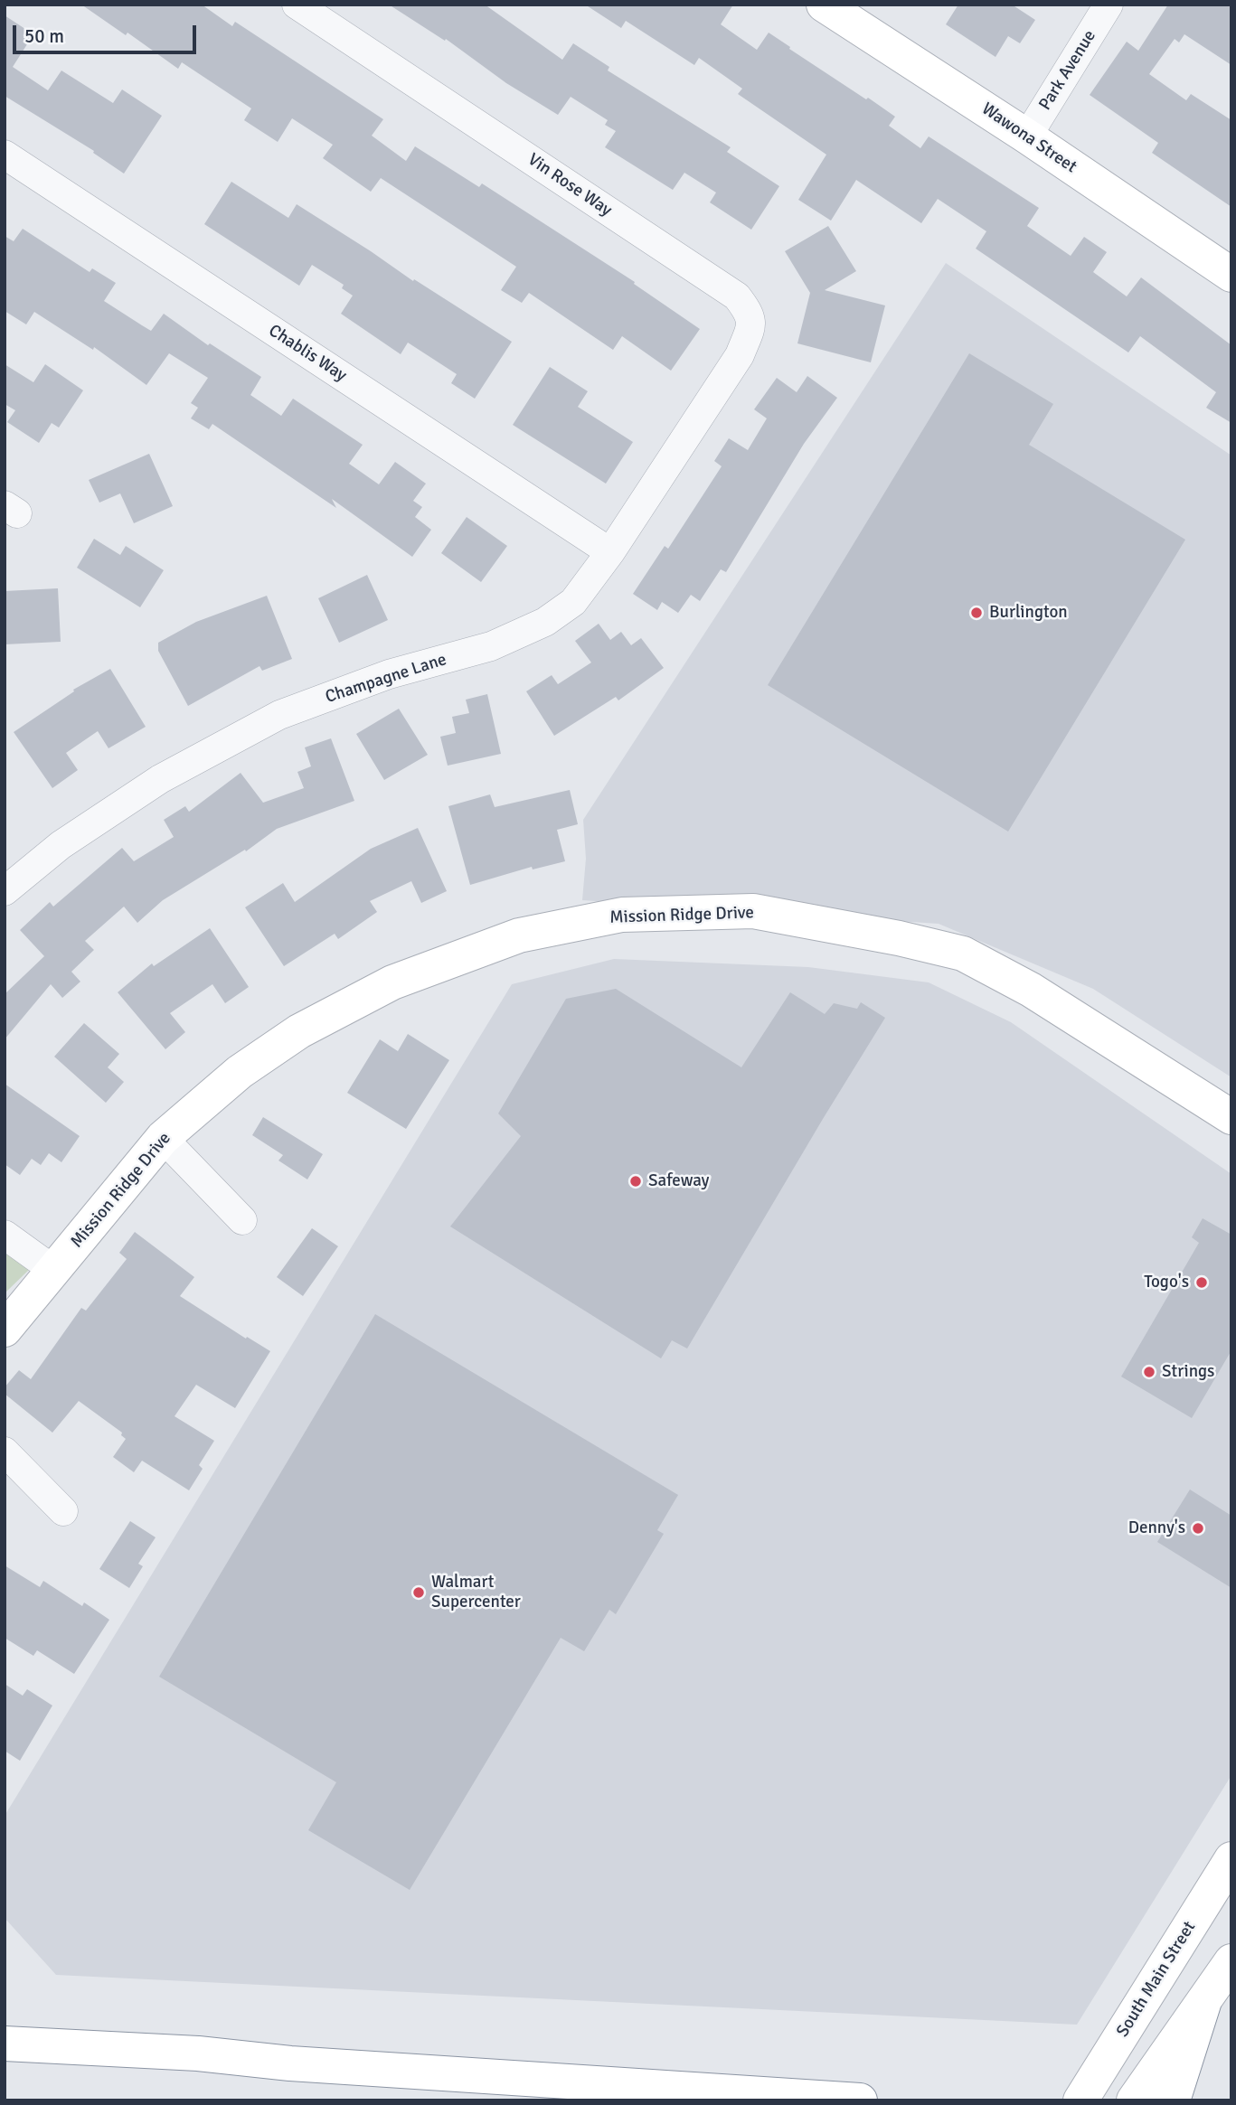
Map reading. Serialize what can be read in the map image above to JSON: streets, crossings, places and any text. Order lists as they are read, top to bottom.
{
  "streets": {
    "main road": ["Wawona Street", "Mission Ridge Drive", "South Main Street"],
    "street": [
      "Park Avenue",
      "Vin Rose Way",
      "Chablis Way",
      "Champagne Lane"
    ]
  },
  "crossings": [
    ["Park Avenue", "Wawona Street"],
    ["Vin Rose Way", "Champagne Lane"],
    ["Chablis Way", "Champagne Lane"]
  ],
  "places": [
    "Burlington",
    "Safeway",
    "Togo's",
    "Strings",
    "Denny's",
    "Walmart Supercenter"
  ],
  "scale_bar": "50 m"
}
